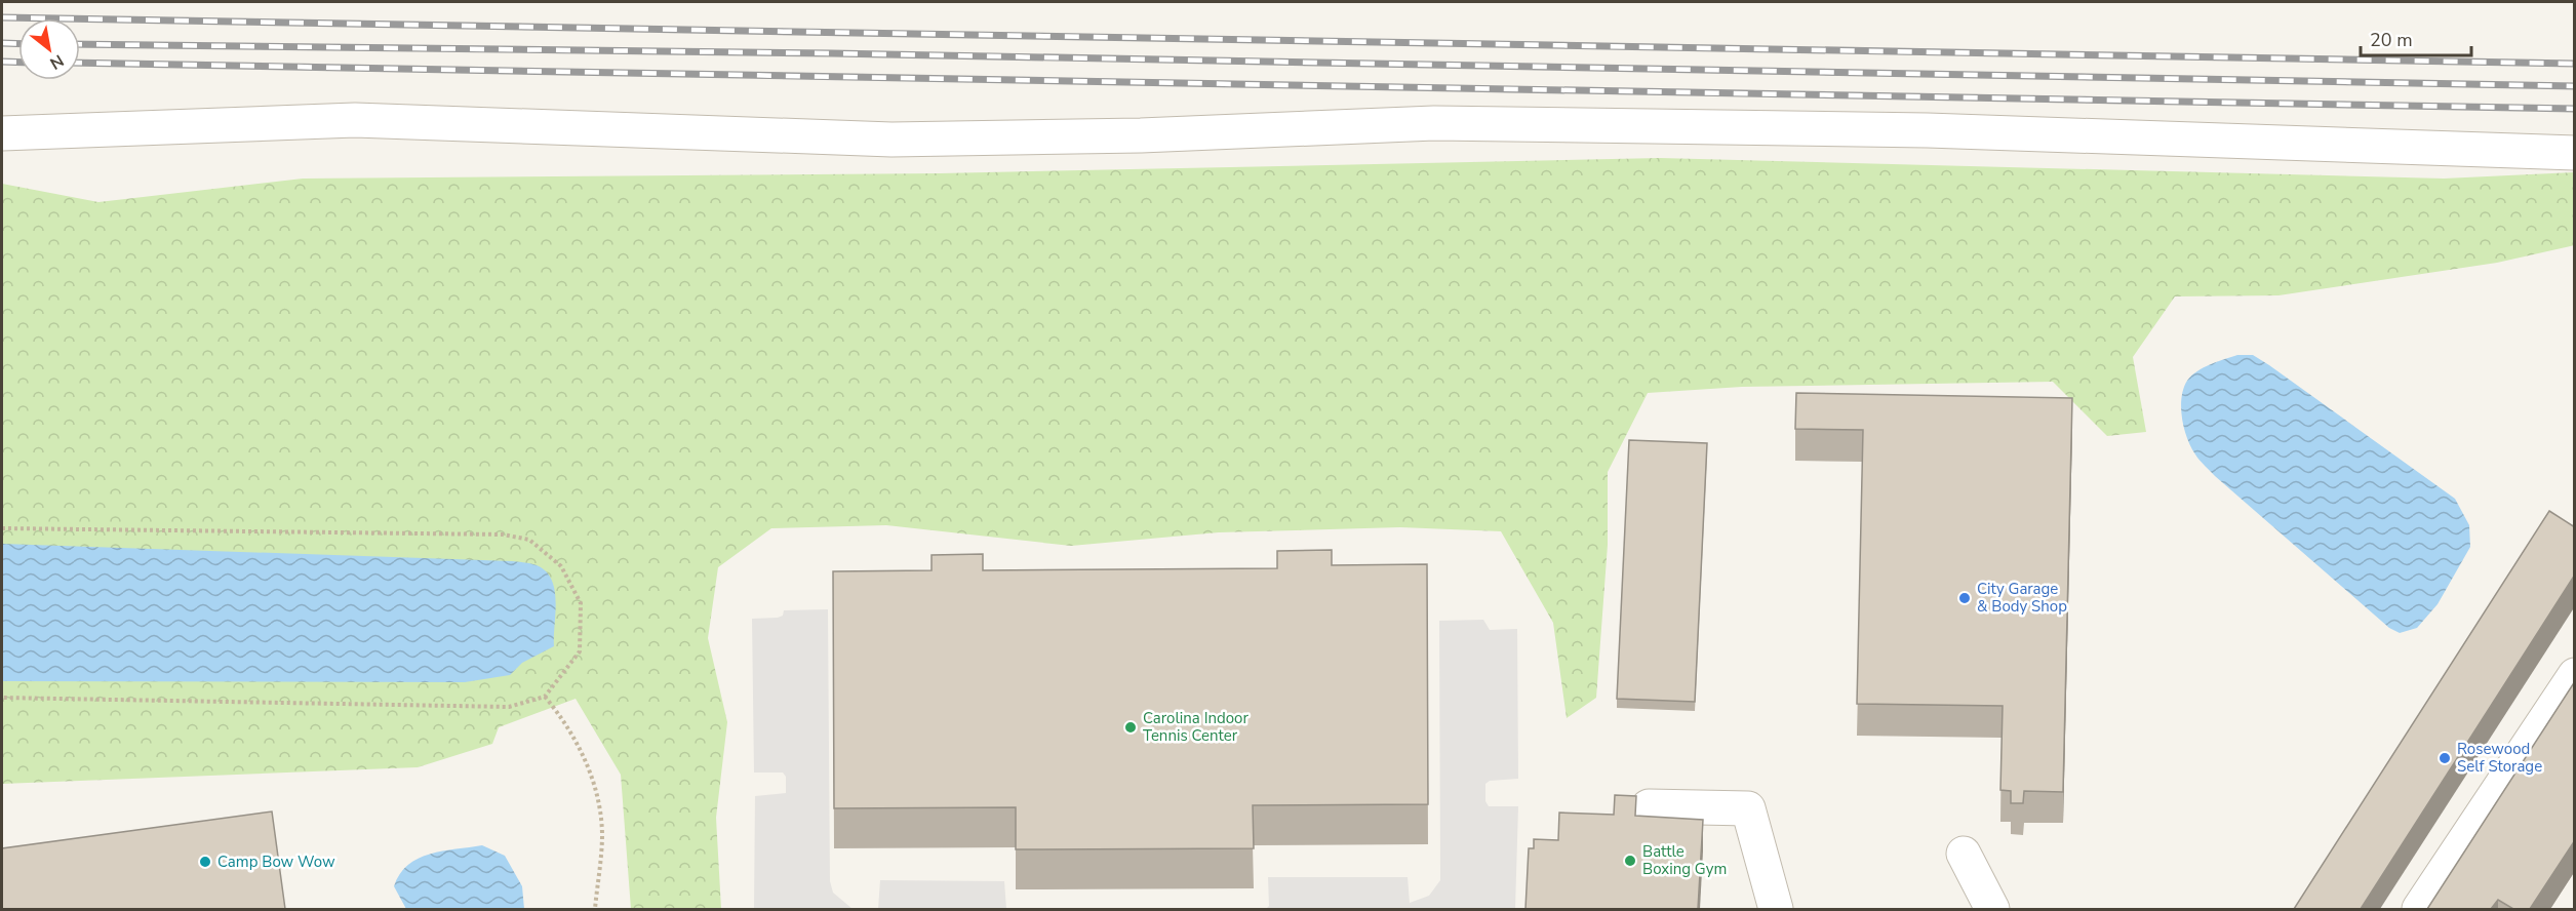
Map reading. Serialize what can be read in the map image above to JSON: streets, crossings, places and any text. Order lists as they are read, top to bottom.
{
  "places": [
    "City Garage & Body Shop",
    "Carolina Indoor Tennis Center",
    "Rosewood Self Storage",
    "Battle Boxing Gym",
    "Camp Bow Wow"
  ],
  "scale_bar": "20 m",
  "north": "bottom right"
}
